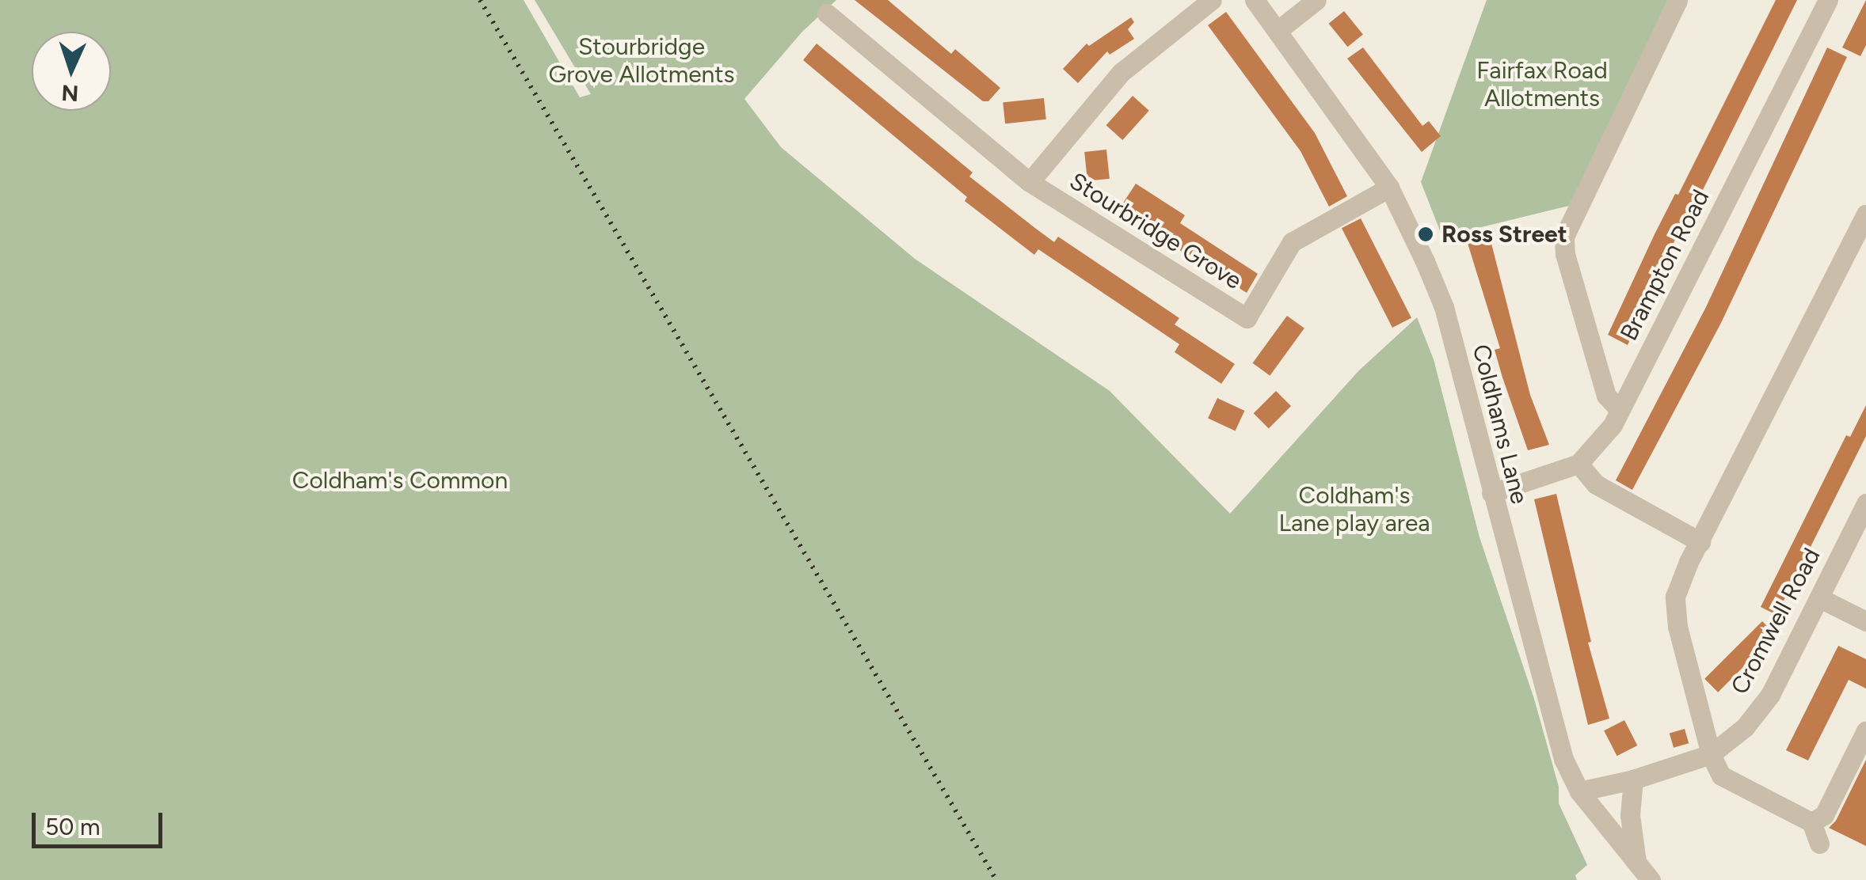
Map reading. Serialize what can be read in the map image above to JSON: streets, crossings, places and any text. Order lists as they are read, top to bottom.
{
  "streets": {
    "street": [
      "Stourbridge Grove",
      "Brampton Road",
      "Coldhams Lane",
      "Cromwell Road"
    ]
  },
  "crossings": [
    ["Stourbridge Grove", "Coldhams Lane"],
    ["Brampton Road", "Coldhams Lane"],
    ["Coldhams Lane", "Cromwell Road"]
  ],
  "parks": [
    "Stourbridge Grove Allotments",
    "Fairfax Road Allotments",
    "Coldham's Common",
    "Coldham's Lane play area"
  ],
  "places": ["Ross Street"],
  "scale_bar": "50 m",
  "north": "bottom"
}
